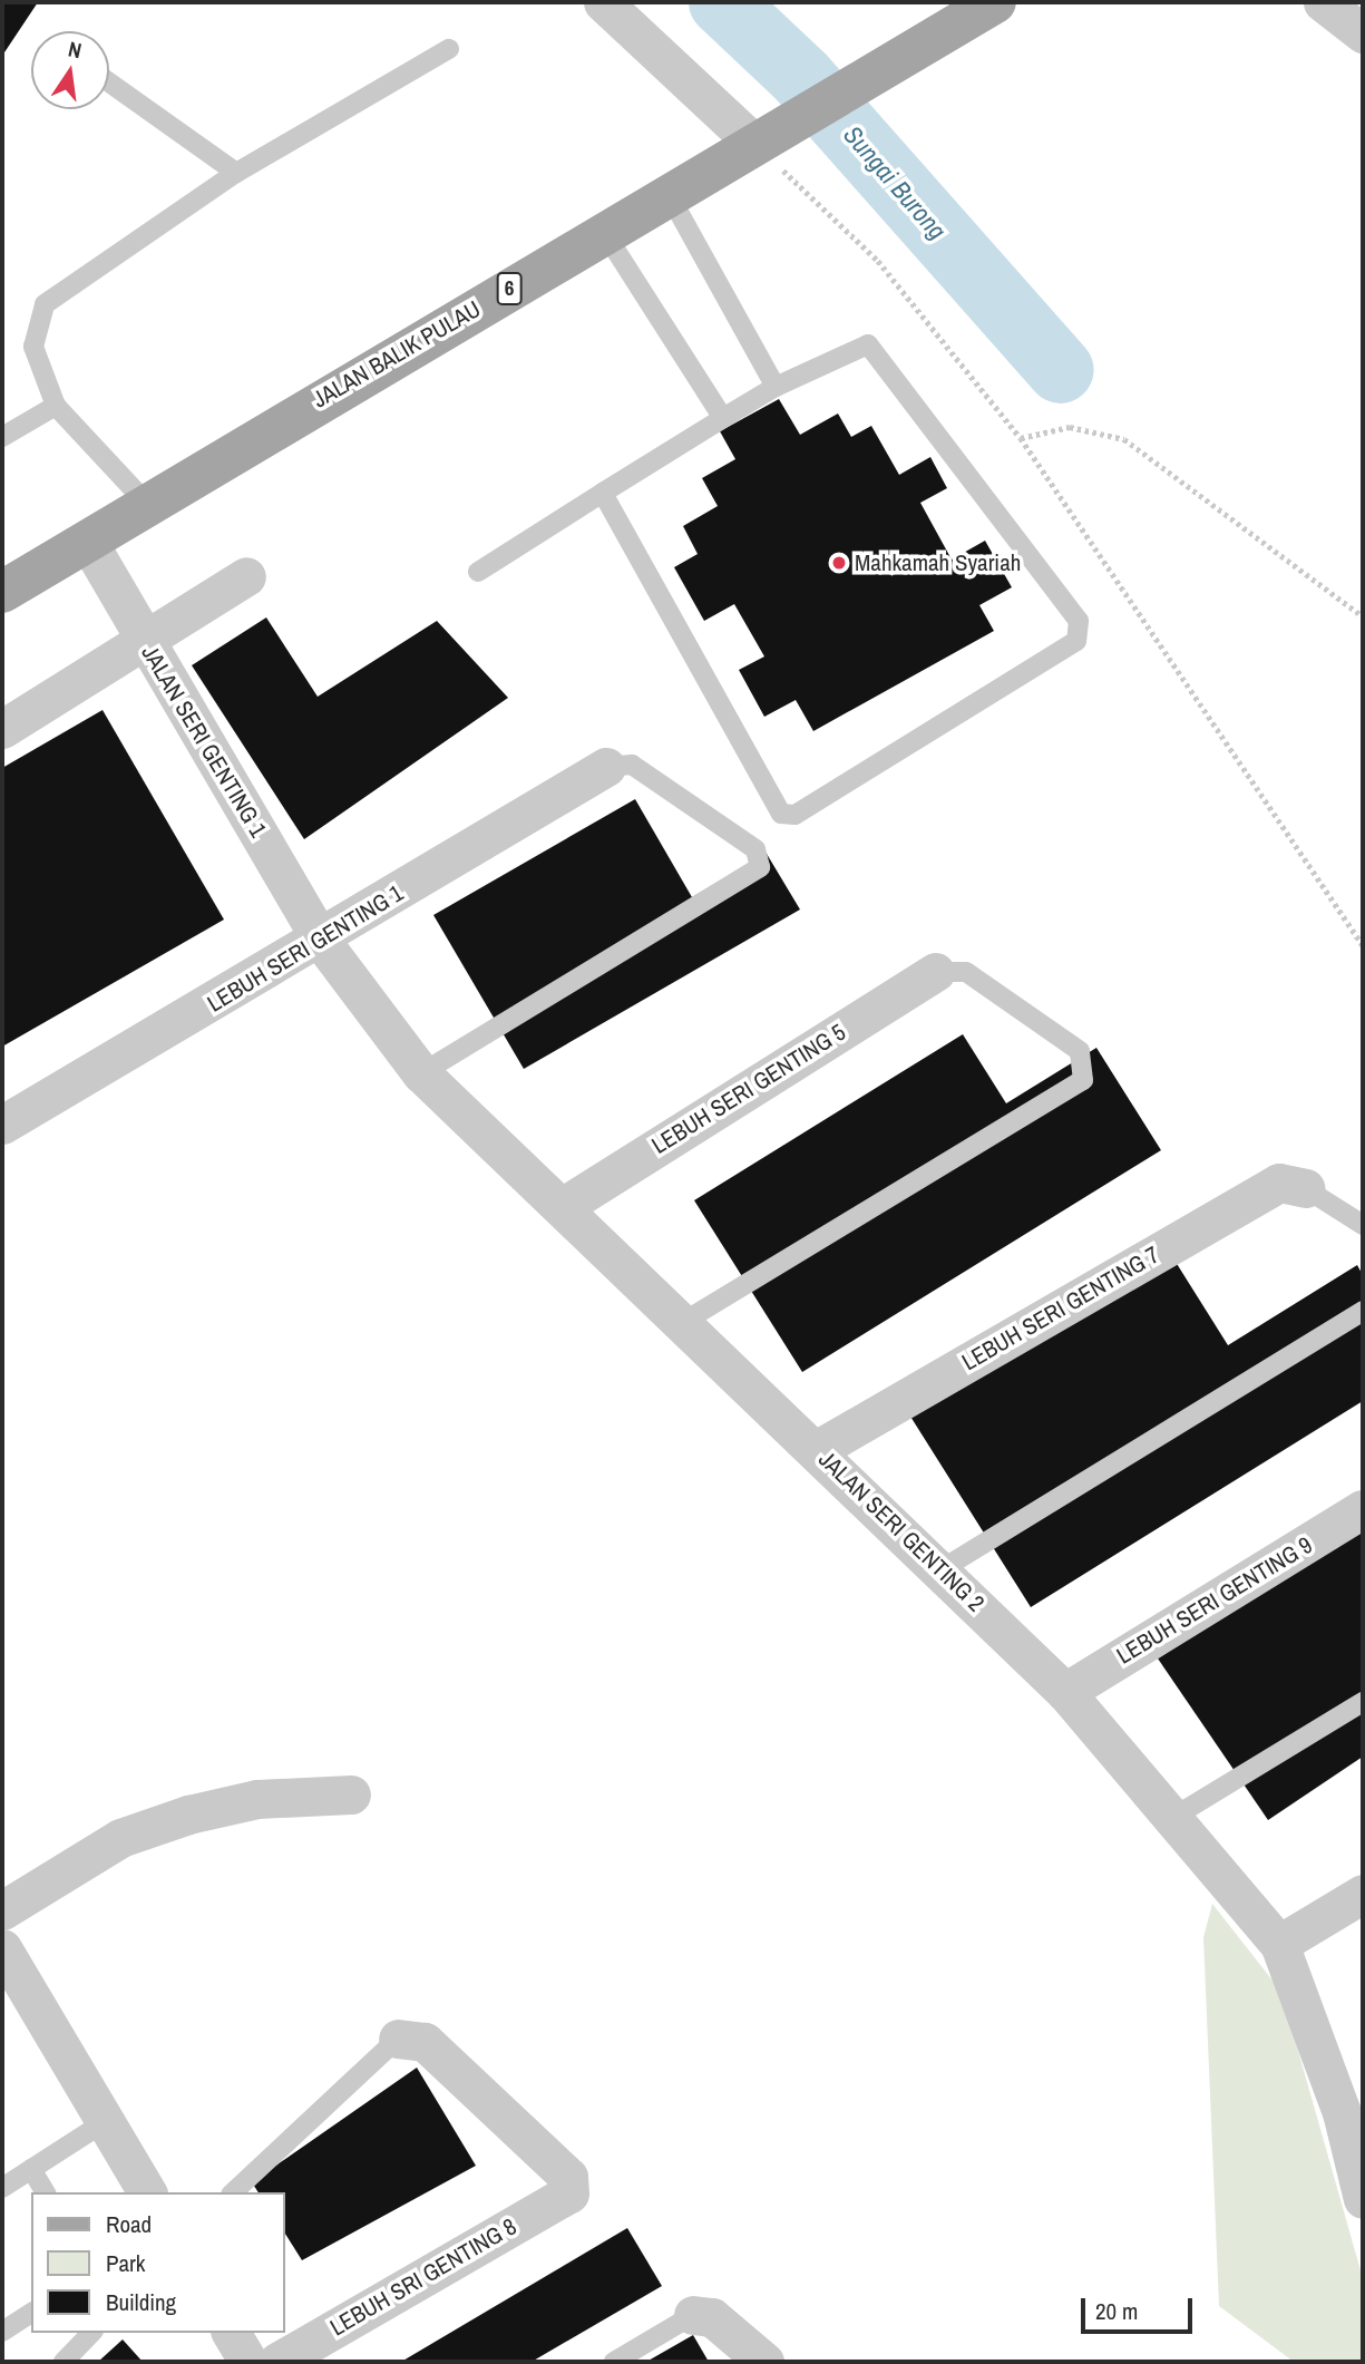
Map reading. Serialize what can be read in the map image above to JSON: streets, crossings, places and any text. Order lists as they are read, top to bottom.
{
  "streets": {
    "main road": ["6", "JALAN BALIK PULAU"],
    "street": [
      "JALAN SERI GENTING 1",
      "LEBUH SERI GENTING 1",
      "LEBUH SERI GENTING 5",
      "LEBUH SERI GENTING 7",
      "JALAN SERI GENTING 2",
      "LEBUH SERI GENTING 9",
      "LEBUH SRI GENTING 8"
    ]
  },
  "crossings": [
    ["JALAN BALIK PULAU", "JALAN SERI GENTING 1"],
    ["JALAN SERI GENTING 1", "LEBUH SERI GENTING 1"],
    ["JALAN SERI GENTING 1", "JALAN SERI GENTING 2"],
    ["LEBUH SERI GENTING 1", "JALAN SERI GENTING 2"],
    ["LEBUH SERI GENTING 5", "JALAN SERI GENTING 2"],
    ["LEBUH SERI GENTING 7", "JALAN SERI GENTING 2"],
    ["JALAN SERI GENTING 2", "LEBUH SERI GENTING 9"]
  ],
  "water": ["Sungai Burong"],
  "places": ["Mahkamah Syariah"],
  "legend": ["Road", "Park", "Building"],
  "scale_bar": "20 m",
  "north": "top"
}
